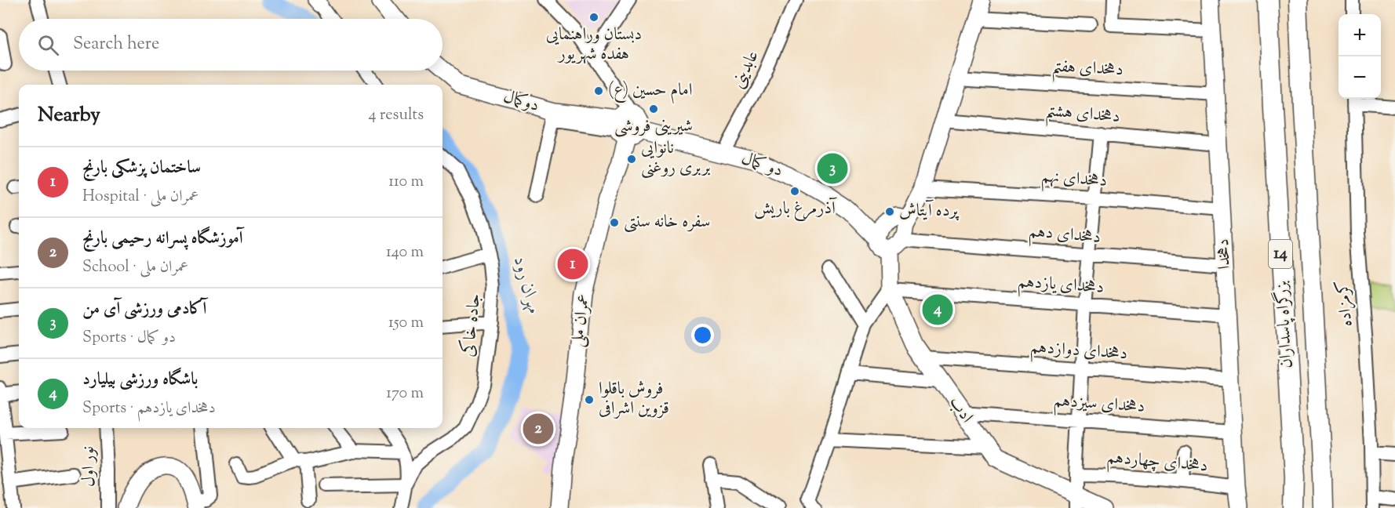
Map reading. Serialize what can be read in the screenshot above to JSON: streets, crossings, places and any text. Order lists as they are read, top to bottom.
{
  "streets": {
    "highway": ["14", "بزرگراه پاسداران"],
    "main road": [
      "دوکمال",
      "دو کمال",
      "دهخدا",
      "عمران ملی",
      "ادب"
    ],
    "street": [
      "دهخدای هفتم",
      "عابدینی",
      "دهخدای هشتم",
      "دهخدای نهم",
      "دهخدای دهم",
      "دهخدای یازدهم",
      "کرمزاده",
      "جاده خاکی",
      "دهخدای دوازدهم",
      "دهخدای سیزدهم",
      "دهخدای چهاردهم",
      "نور اول"
    ]
  },
  "crossings": [
    ["دهخدای هفتم", "دهخدا"],
    ["عابدینی", "دو کمال"],
    ["دوکمال", "دو کمال"],
    ["دوکمال", "عمران ملی"],
    ["دهخدای هشتم", "دهخدا"],
    ["دو کمال", "عمران ملی"],
    ["دهخدای نهم", "دهخدا"],
    ["دهخدای دهم", "دهخدا"],
    ["دهخدای دهم", "ادب"],
    ["دهخدا", "دهخدای یازدهم"],
    ["دهخدا", "دهخدای دوازدهم"],
    ["دهخدا", "دهخدای سیزدهم"],
    ["دهخدا", "دهخدای چهاردهم"],
    ["دهخدای یازدهم", "ادب"],
    ["دهخدای دوازدهم", "ادب"],
    ["دهخدای سیزدهم", "ادب"]
  ],
  "water": ["مهران رود"],
  "places": [
    "دبستان وراهنمایی هفده شهریور",
    "امام حسین (ع)",
    "شیرینی فروشی",
    "نانوایی بربری روغنی",
    "آذرمرغ باریش",
    "پرده‌ آیتاش",
    "سفره خانه سنتی",
    "فروش باقلوا قزوین اشرافی"
  ],
  "page": {
    "map_buttons": ["+", "−"],
    "search": "Search here",
    "heading": ["Nearby", "4 results"],
    "list": [
      {
        "mark": "1",
        "name": "ساختمان پزشکی بارنج",
        "note": "Hospital · عمران ملی",
        "value": "110 m"
      },
      {
        "mark": "2",
        "name": "آموزشگاه پسرانه رحیمی بارنج",
        "note": "School · عمران ملی",
        "value": "140 m"
      },
      {
        "mark": "3",
        "name": "آکادمی ورزشی آی من",
        "note": "Sports · دو کمال",
        "value": "150 m"
      },
      {
        "mark": "4",
        "name": "باشگاه ورزشی بیلیارد",
        "note": "Sports · دهخدای یازدهم",
        "value": "170 m"
      }
    ],
    "pins": [
      "3",
      "1",
      "4",
      "2"
    ]
  }
}
